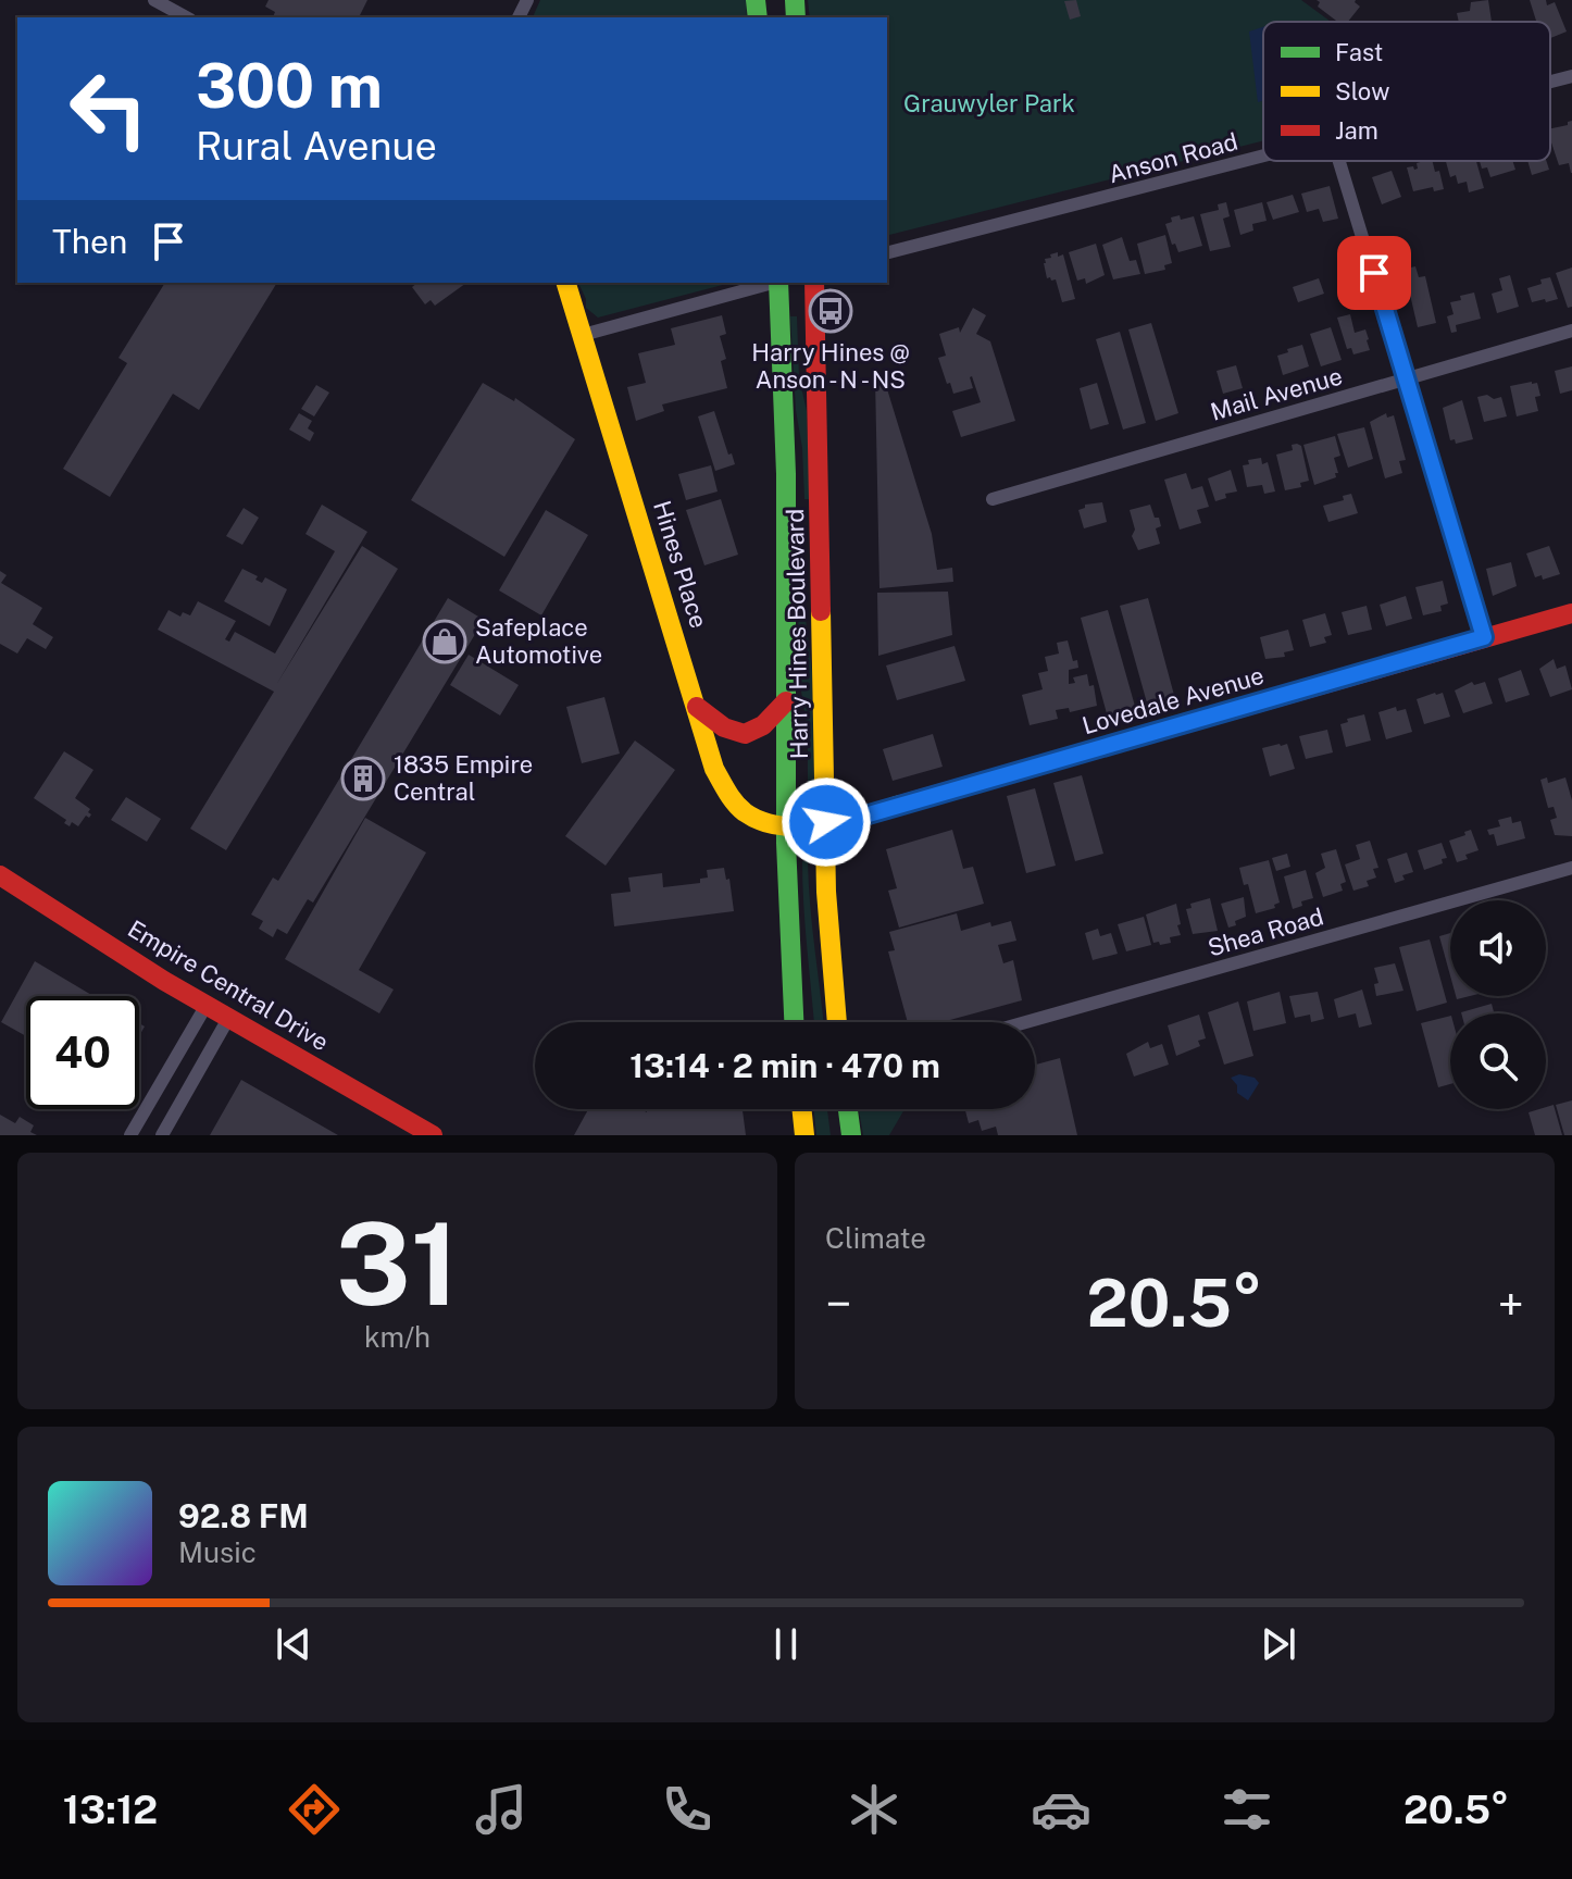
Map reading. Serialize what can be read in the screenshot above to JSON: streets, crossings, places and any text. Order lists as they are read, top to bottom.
{
  "streets": {
    "street": [
      "Anson Road",
      "Mail Avenue",
      "Hines Place",
      "Harry Hines Boulevard",
      "Lovedale Avenue",
      "Shea Road",
      "Empire Central Drive"
    ]
  },
  "crossings": [
    ["Hines Place", "Harry Hines Boulevard"],
    ["Hines Place", "Lovedale Avenue"],
    ["Harry Hines Boulevard", "Lovedale Avenue"]
  ],
  "parks": ["Grauwyler Park"],
  "places": {
    "bus stop": ["Harry Hines @ Anson - N - NS"],
    "shop": ["Safeplace Automotive"],
    "building": ["1835 Empire Central"]
  },
  "legend": ["Fast", "Slow", "Jam"],
  "page": {
    "turn": ["300 m", "Rural Avenue"],
    "then": "Then",
    "limit": "40",
    "trip": "13:14 · 2 min · 470 m",
    "tile": [
      ["31", "km/h"],
      "Climate"
    ],
    "heat": ["−", "20.5°", "+"],
    "song": ["92.8 FM", "Music"],
    "tabs": ["13:12", "20.5°"]
  }
}
